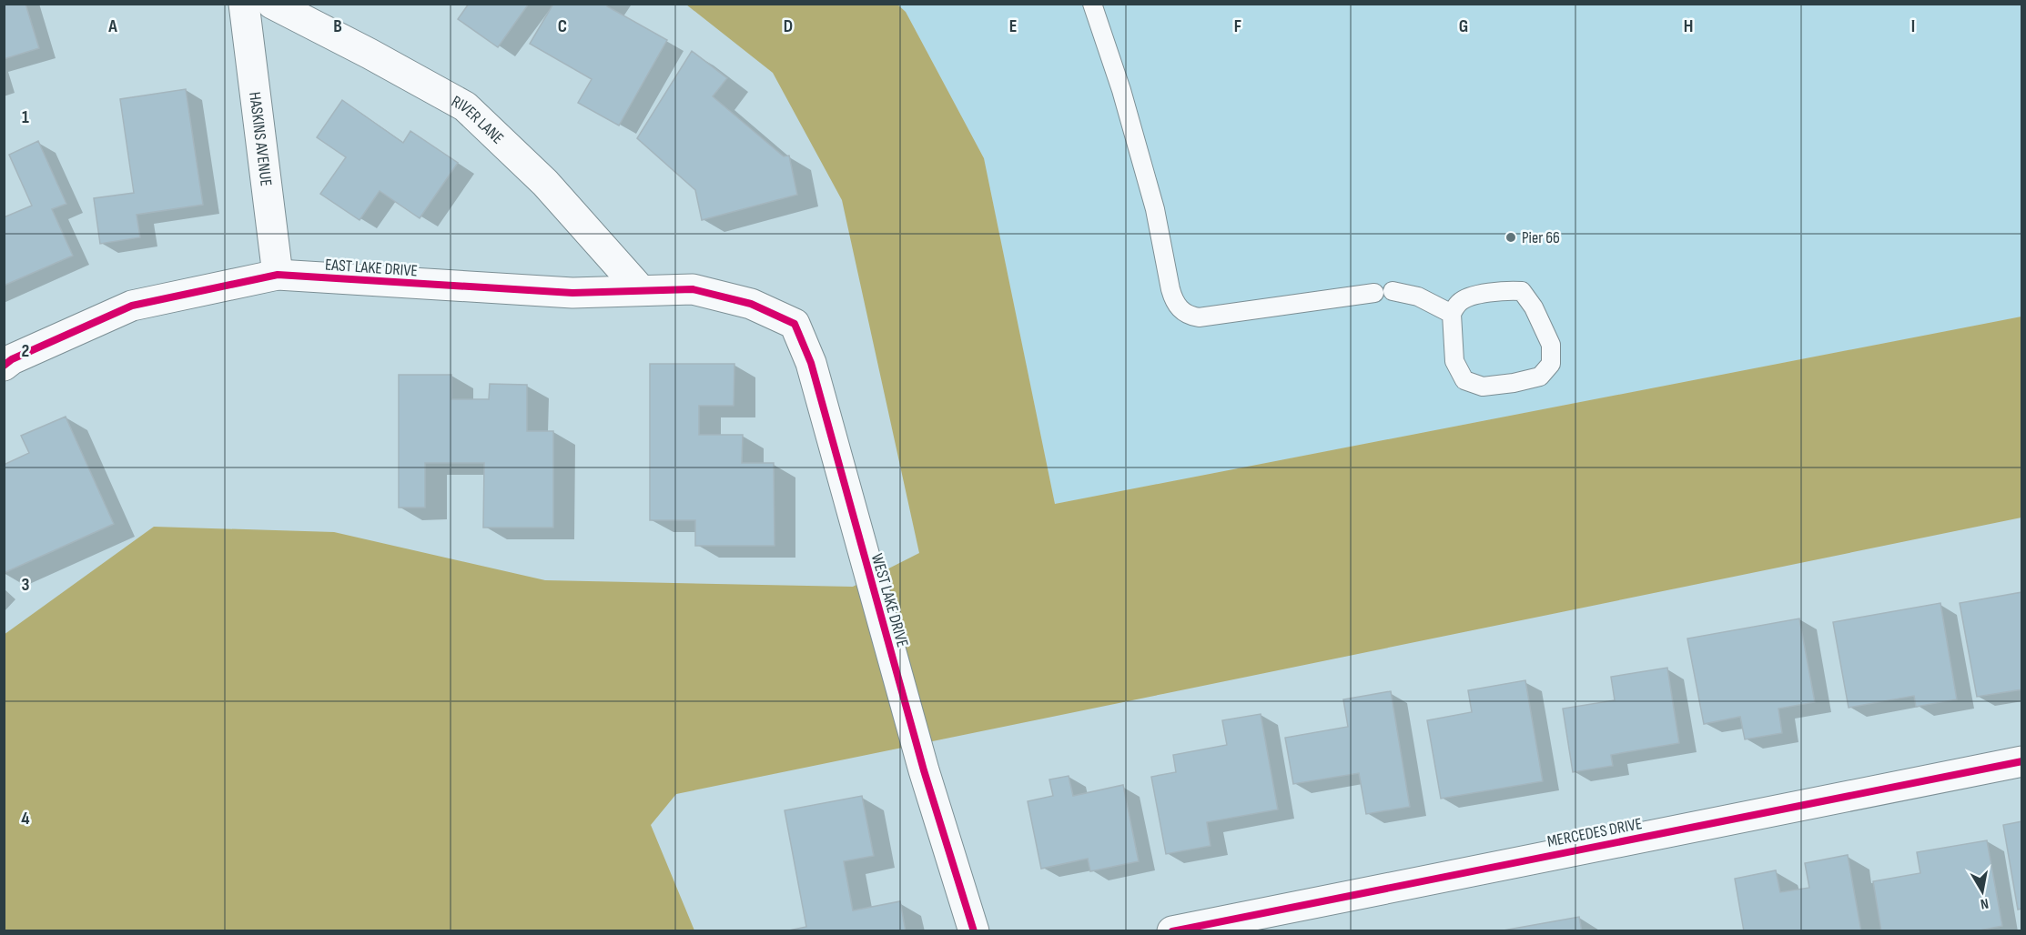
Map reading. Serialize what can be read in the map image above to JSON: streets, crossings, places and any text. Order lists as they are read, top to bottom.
{
  "streets": {
    "street": [
      "RIVER LANE",
      "HASKINS AVENUE",
      "EAST LAKE DRIVE",
      "WEST LAKE DRIVE",
      "MERCEDES DRIVE"
    ]
  },
  "crossings": [
    ["RIVER LANE", "EAST LAKE DRIVE"],
    ["HASKINS AVENUE", "EAST LAKE DRIVE"],
    ["EAST LAKE DRIVE", "WEST LAKE DRIVE"]
  ],
  "places": ["Pier 66"],
  "north": "bottom",
  "grid": {
    "columns": [
      "A",
      "B",
      "C",
      "D",
      "E",
      "F",
      "G",
      "H",
      "I"
    ],
    "rows": [
      "1",
      "2",
      "3",
      "4"
    ]
  }
}
